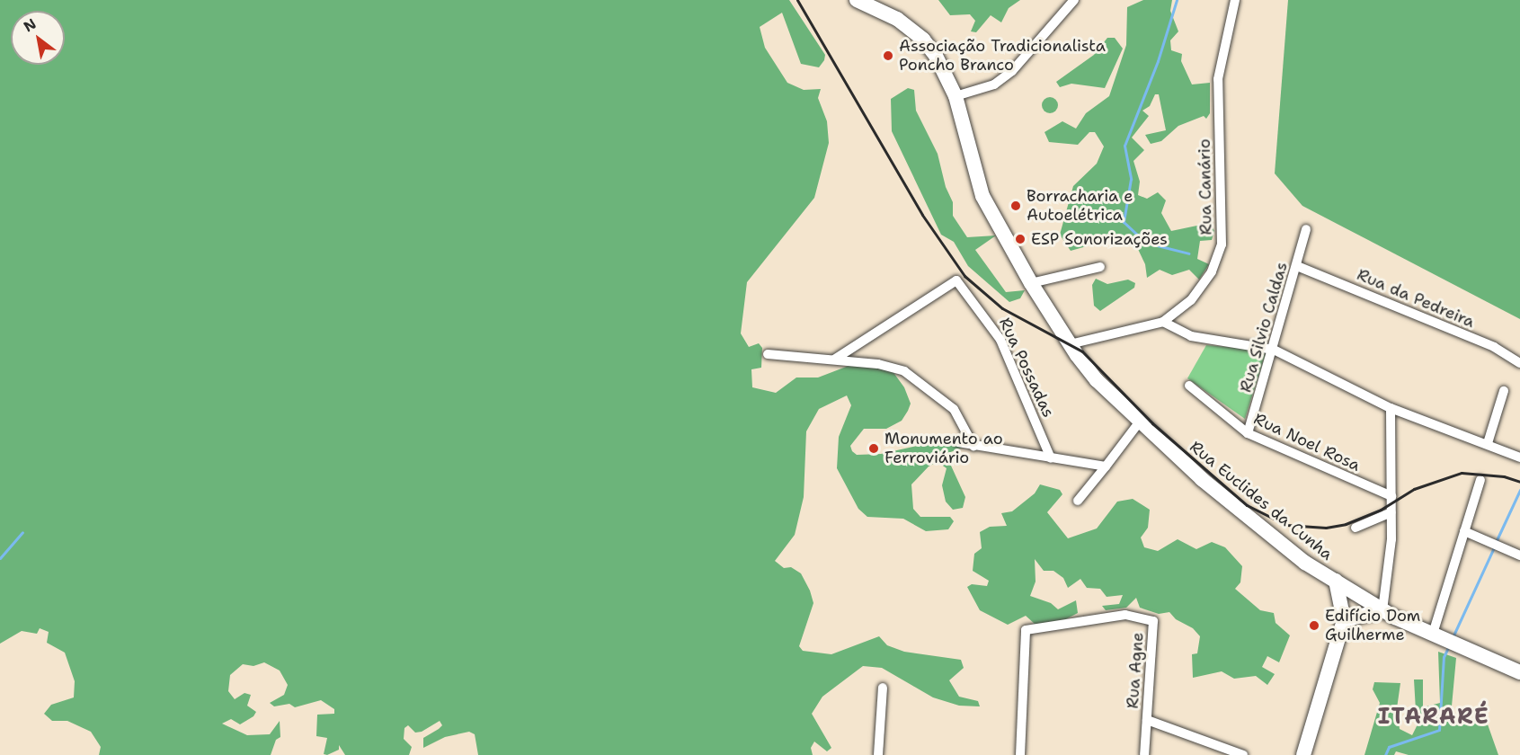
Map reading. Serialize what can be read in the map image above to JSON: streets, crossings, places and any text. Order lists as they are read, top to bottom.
{
  "streets": {
    "street": [
      "Rua Canário",
      "Rua da Pedreira",
      "Rua Silvio Caldas",
      "Rua Possadas",
      "Rua Noel Rosa",
      "Rua Euclides da Cunha",
      "Rua Agne"
    ]
  },
  "crossings": [
    ["Rua Canário", "Rua Euclides da Cunha"],
    ["Rua da Pedreira", "Rua Silvio Caldas"],
    ["Rua Silvio Caldas", "Rua Noel Rosa"]
  ],
  "districts": ["ITARARÉ"],
  "places": [
    "Associação Tradicionalista Poncho Branco",
    "Borracharia e Autoelétrica",
    "ESP Sonorizações",
    "Monumento ao Ferroviário",
    "Edifício Dom Guilherme"
  ],
  "north": "top left"
}
